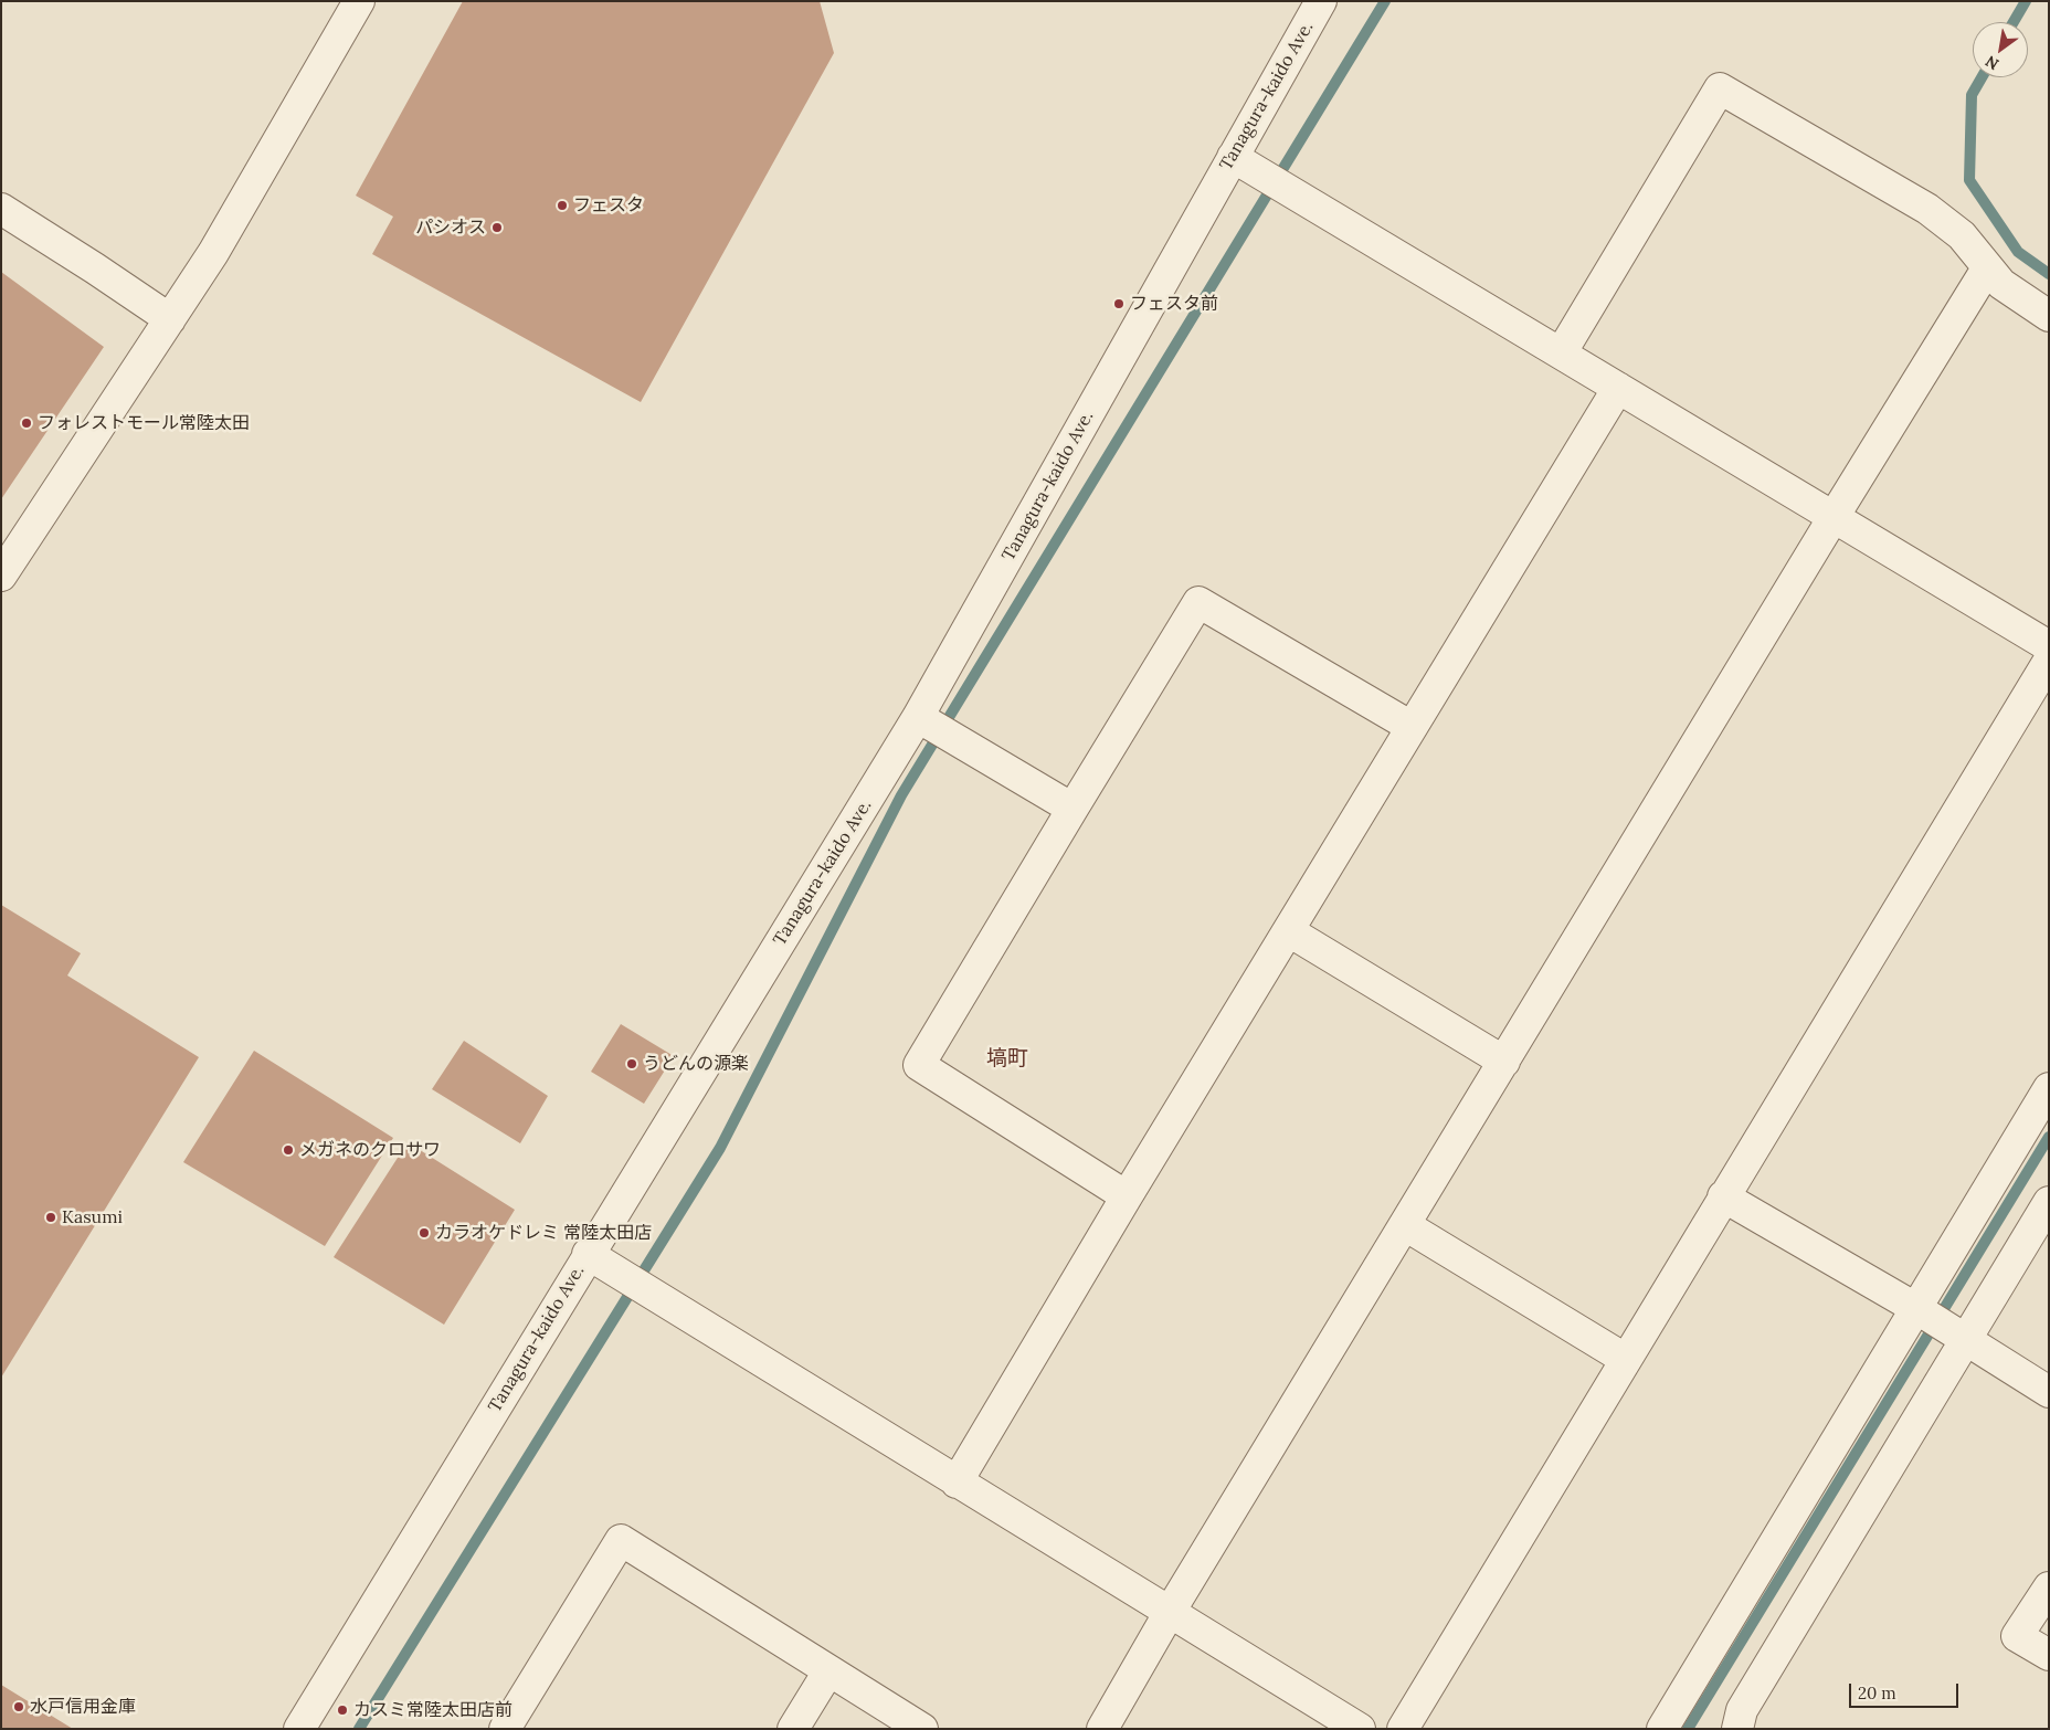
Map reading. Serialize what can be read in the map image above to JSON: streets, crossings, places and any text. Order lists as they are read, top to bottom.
{
  "streets": {
    "street": ["Tanagura-kaido Ave."]
  },
  "districts": ["塙町"],
  "places": [
    "フェスタ",
    "パシオス",
    "フェスタ前",
    "フォレストモール常陸太田",
    "うどんの源楽",
    "メガネのクロサワ",
    "Kasumi",
    "カラオケドレミ 常陸太田店",
    "水戸信用金庫",
    "カスミ常陸太田店前"
  ],
  "scale_bar": "20 m",
  "north": "bottom left"
}
